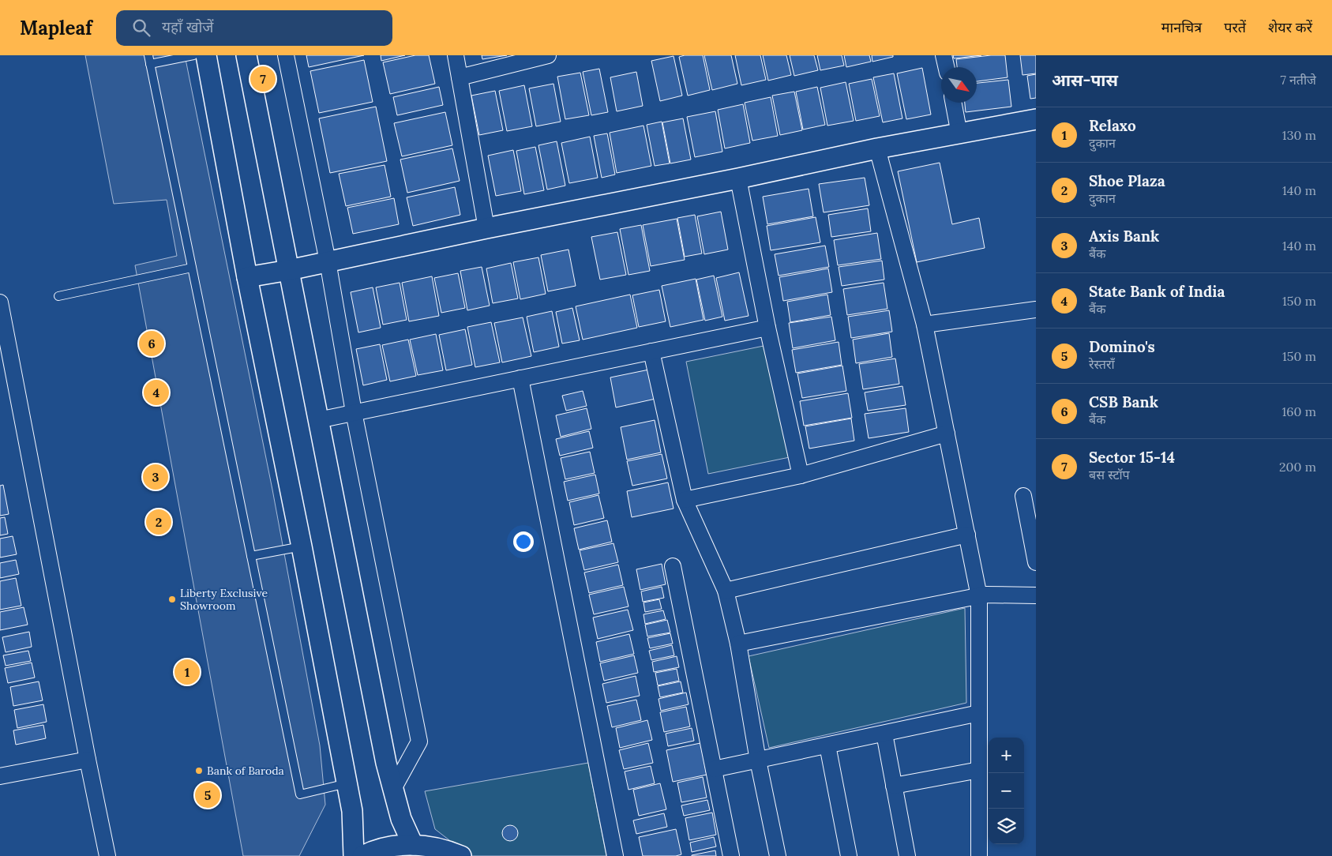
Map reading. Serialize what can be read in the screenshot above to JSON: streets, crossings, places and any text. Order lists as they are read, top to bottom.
{
  "places": ["Liberty Exclusive Showroom", "Bank of Baroda"],
  "north": "bottom right",
  "page": {
    "header": "Mapleaf",
    "search": "यहाँ खोजें",
    "nav": ["मानचित्र", "परतें", "शेयर करें"],
    "heading": ["आस-पास", "7 नतीजे"],
    "pins": [
      "7",
      "6",
      "4",
      "3",
      "2",
      "1",
      "5"
    ],
    "list": [
      {
        "mark": "1",
        "name": "Relaxo",
        "note": "दुकान",
        "value": "130 m"
      },
      {
        "mark": "2",
        "name": "Shoe Plaza",
        "note": "दुकान",
        "value": "140 m"
      },
      {
        "mark": "3",
        "name": "Axis Bank",
        "note": "बैंक",
        "value": "140 m"
      },
      {
        "mark": "4",
        "name": "State Bank of India",
        "note": "बैंक",
        "value": "150 m"
      },
      {
        "mark": "5",
        "name": "Domino's",
        "note": "रेस्तराँ",
        "value": "150 m"
      },
      {
        "mark": "6",
        "name": "CSB Bank",
        "note": "बैंक",
        "value": "160 m"
      },
      {
        "mark": "7",
        "name": "Sector 15-14",
        "note": "बस स्टॉप",
        "value": "200 m"
      }
    ],
    "map_buttons": ["+", "−"]
  }
}
